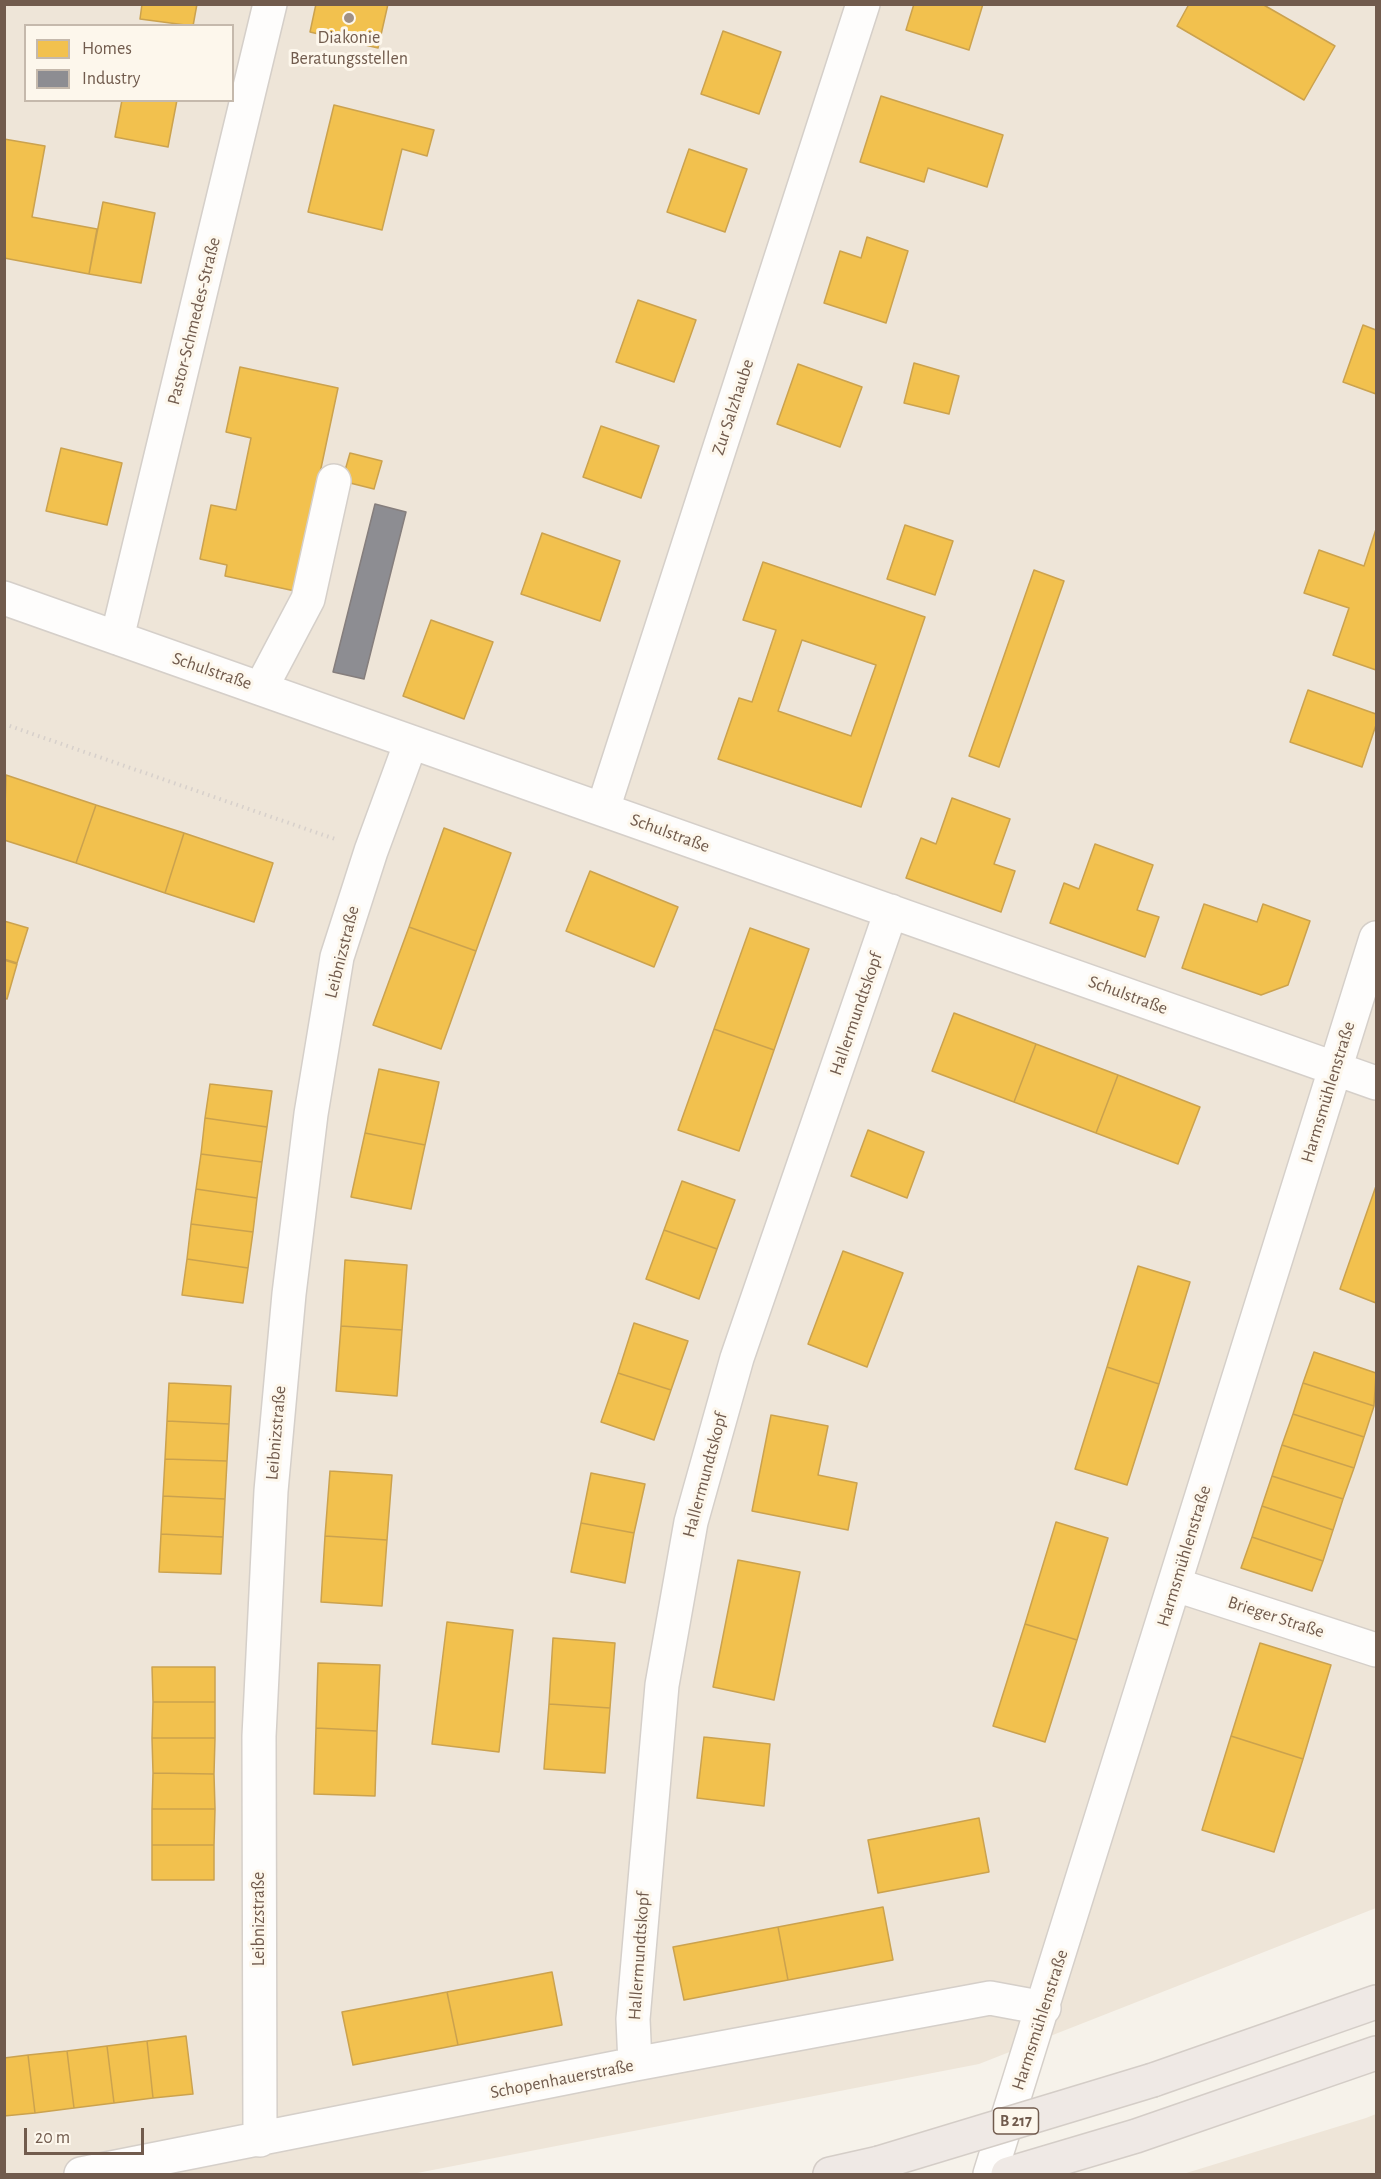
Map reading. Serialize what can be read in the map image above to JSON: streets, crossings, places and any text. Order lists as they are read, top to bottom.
{
  "streets": {
    "highway": ["B 217"],
    "street": [
      "Pastor-Schmedes-Straße",
      "Zur Salzhaube",
      "Schulstraße",
      "Leibnizstraße",
      "Hallermundtskopf",
      "Harmsmühlenstraße",
      "Brieger Straße",
      "Schopenhauerstraße"
    ]
  },
  "crossings": [
    ["Pastor-Schmedes-Straße", "Schulstraße"],
    ["Zur Salzhaube", "Schulstraße"],
    ["Schulstraße", "Leibnizstraße"],
    ["Schulstraße", "Hallermundtskopf"],
    ["Schulstraße", "Harmsmühlenstraße"],
    ["Leibnizstraße", "Schopenhauerstraße"],
    ["Hallermundtskopf", "Schopenhauerstraße"],
    ["Harmsmühlenstraße", "Brieger Straße"],
    ["Harmsmühlenstraße", "Schopenhauerstraße"]
  ],
  "places": ["Diakonie Beratungsstellen"],
  "legend": ["Homes", "Industry"],
  "scale_bar": "20 m"
}
